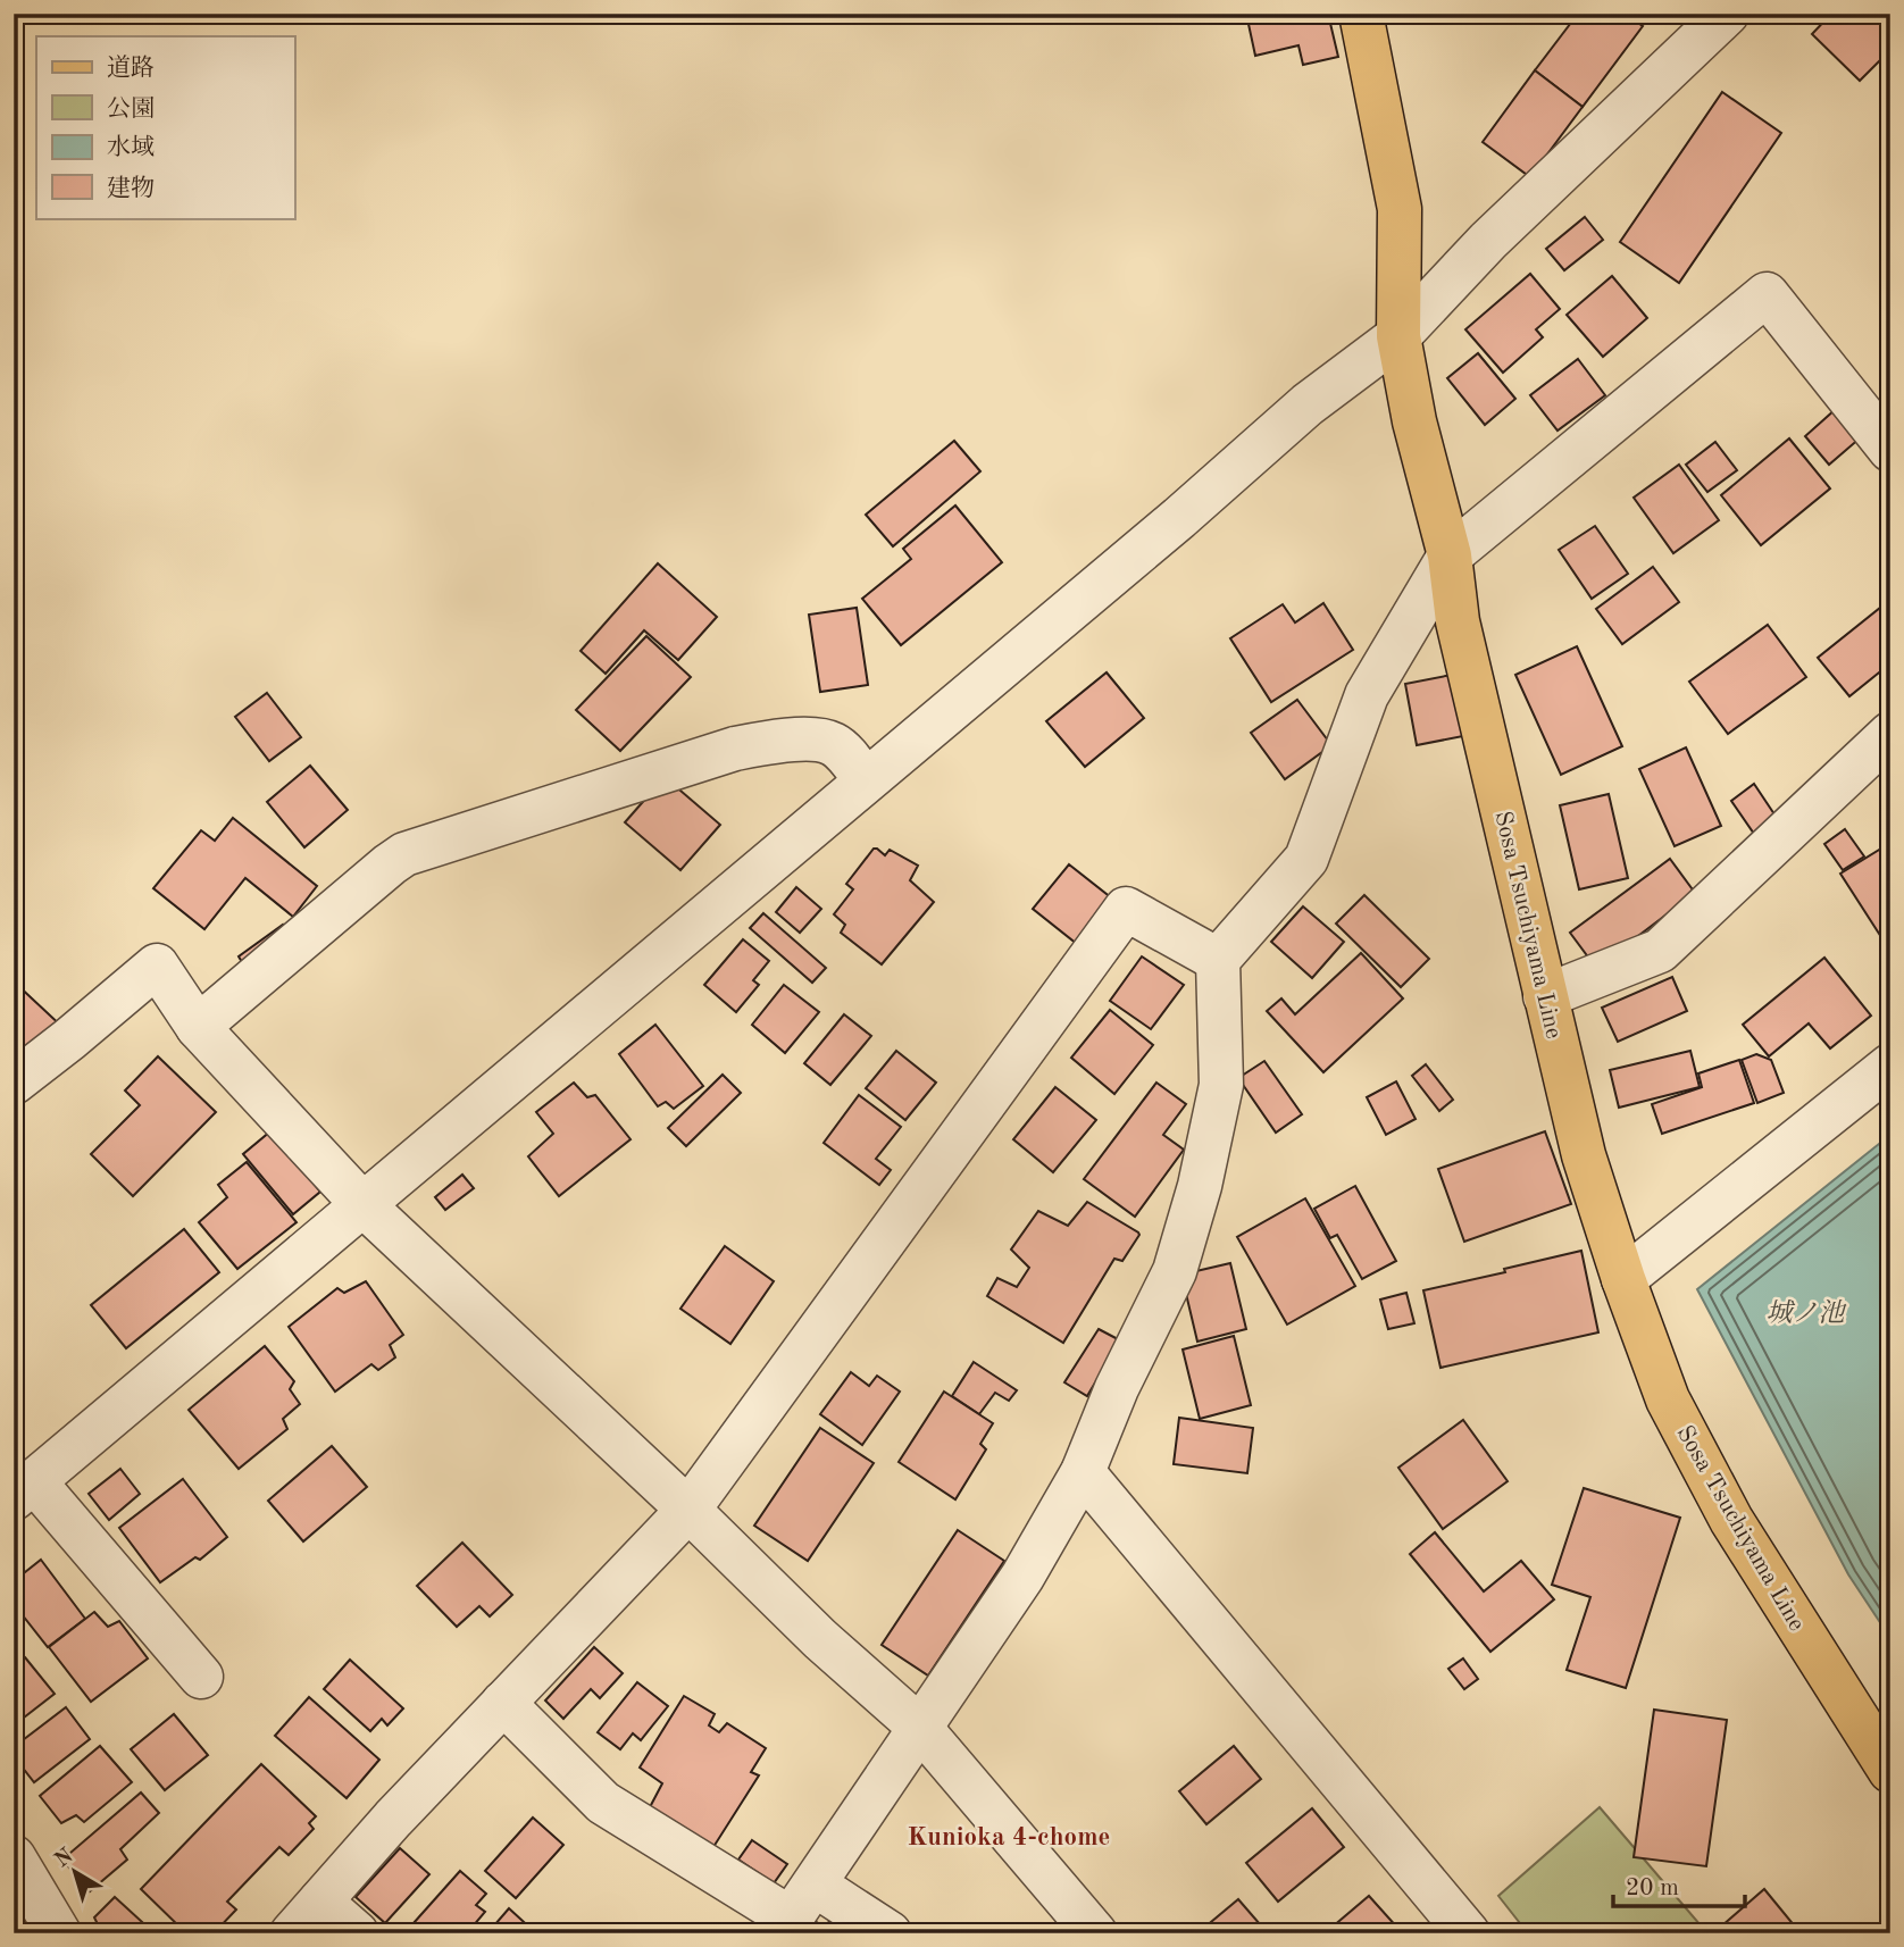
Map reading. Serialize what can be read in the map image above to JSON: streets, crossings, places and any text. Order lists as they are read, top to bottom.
{
  "streets": {
    "main road": ["Sosa Tsuchiyama Line"]
  },
  "districts": ["Kunioka 4-chome"],
  "water": ["城ノ池"],
  "legend": [
    "道路",
    "公園",
    "水域",
    "建物"
  ],
  "scale_bar": "20 m",
  "north": "top left"
}
